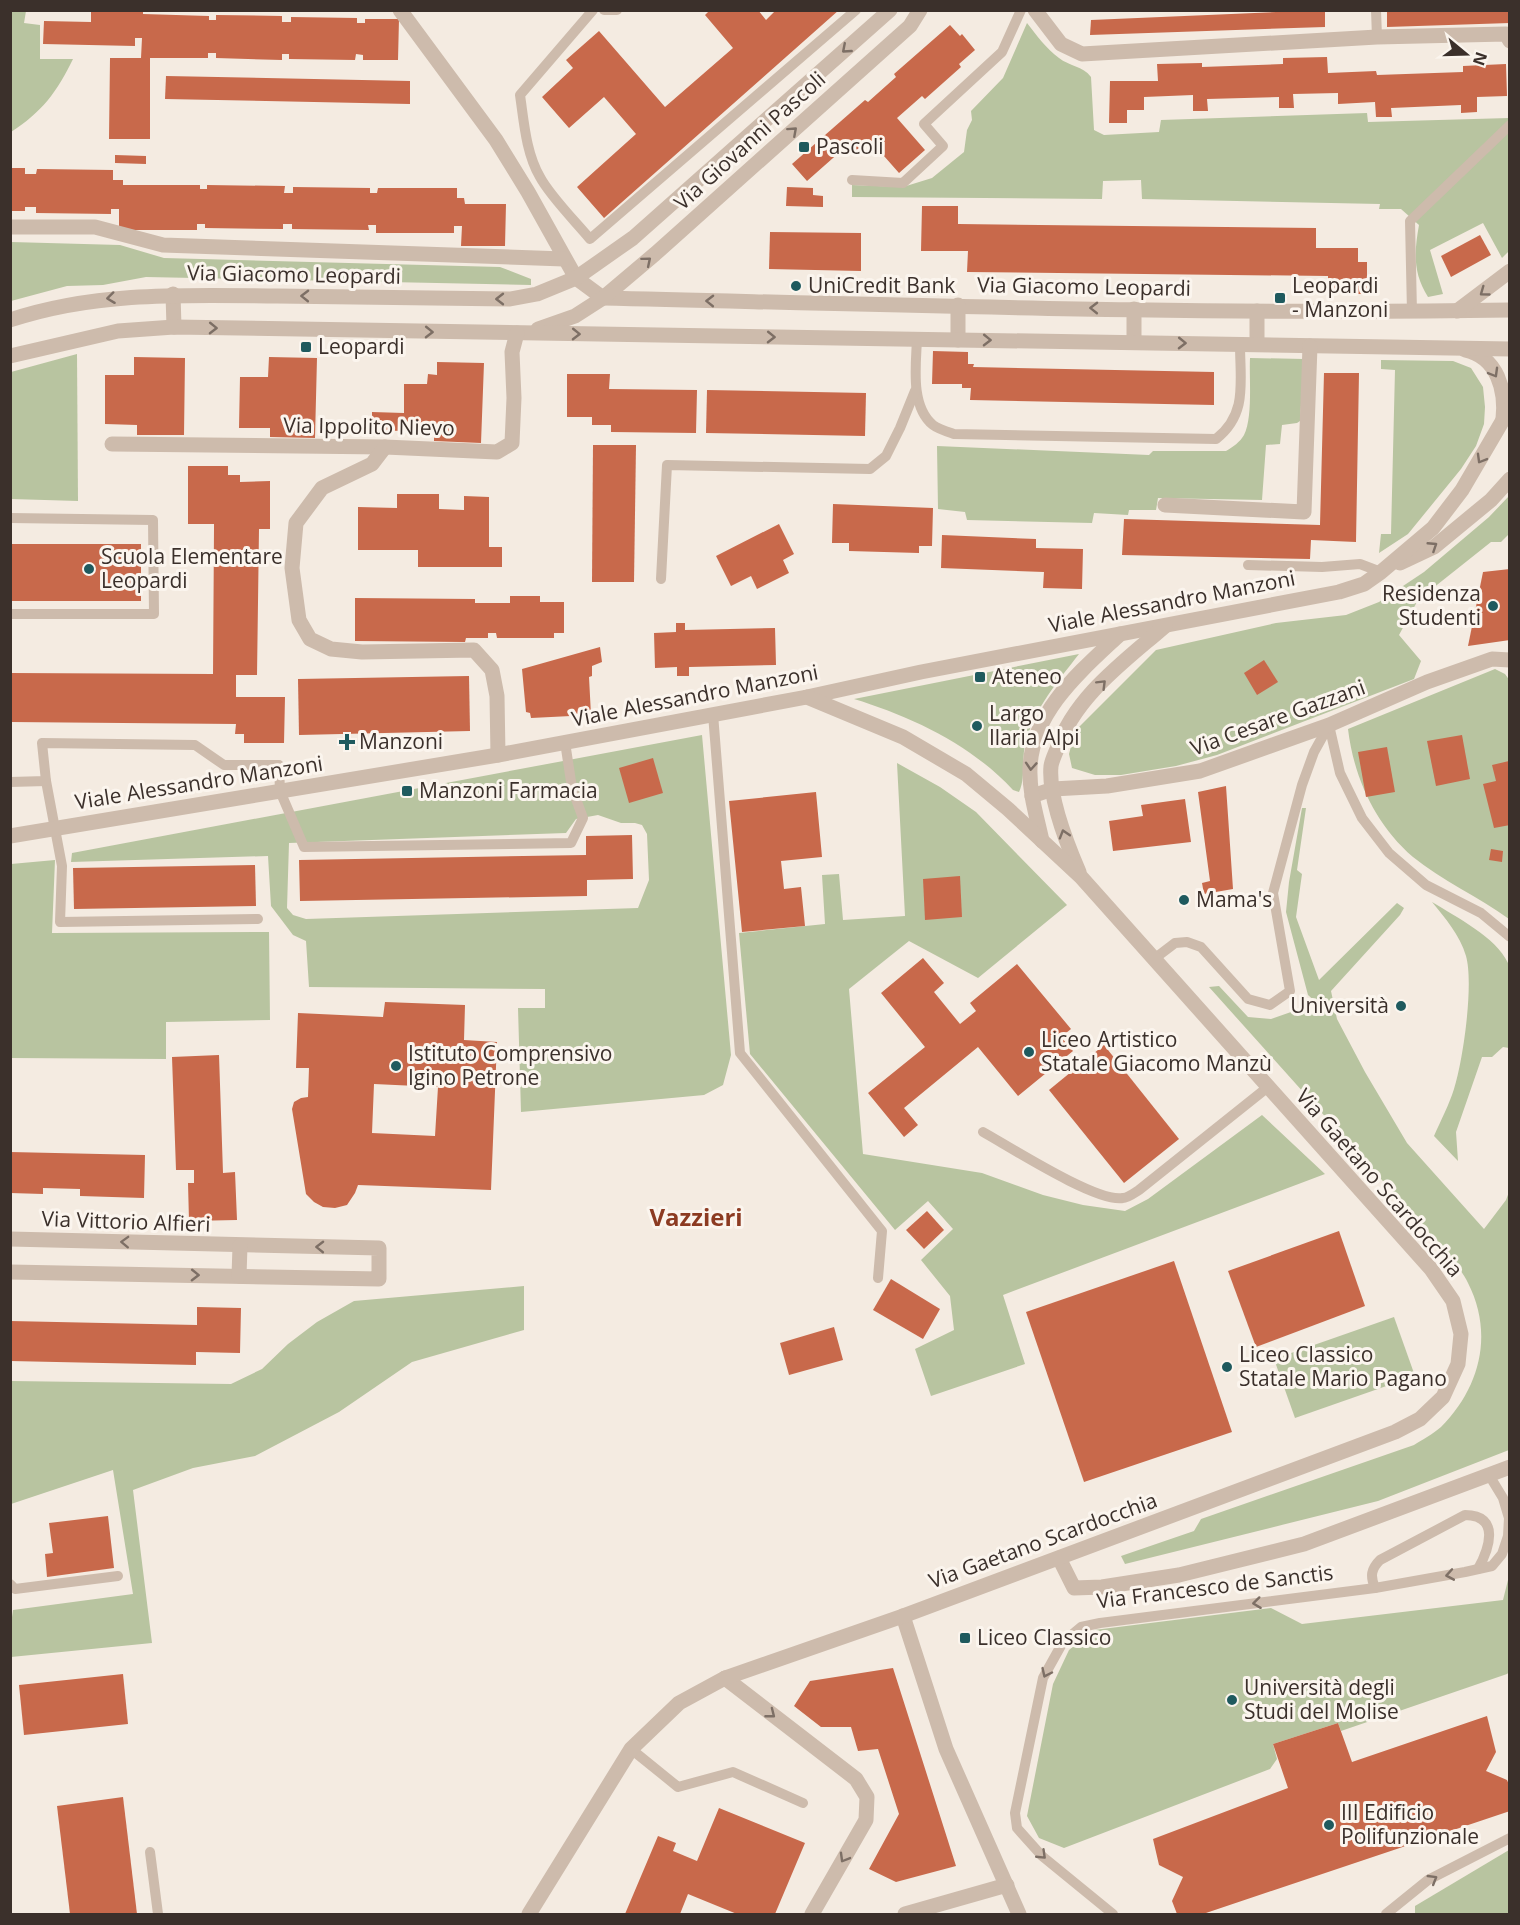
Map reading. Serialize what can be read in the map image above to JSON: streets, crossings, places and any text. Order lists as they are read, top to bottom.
{
  "streets": {
    "street": [
      "Via Giovanni Pascoli",
      "Via Giacomo Leopardi",
      "Via Ippolito Nievo",
      "Viale Alessandro Manzoni",
      "Via Cesare Gazzani",
      "Via Gaetano Scardocchia",
      "Via Vittorio Alfieri",
      "Via Francesco de Sanctis"
    ]
  },
  "crossings": [
    ["Via Giovanni Pascoli", "Via Giacomo Leopardi"],
    ["Viale Alessandro Manzoni", "Via Gaetano Scardocchia"],
    ["Via Cesare Gazzani", "Via Gaetano Scardocchia"],
    ["Via Gaetano Scardocchia", "Via Francesco de Sanctis"]
  ],
  "districts": ["Vazzieri"],
  "places": {
    "transit": [
      "Pascoli",
      "Leopardi - Manzoni",
      "Leopardi",
      "Ateneo",
      "Manzoni Farmacia",
      "Liceo Classico"
    ],
    "other": [
      "UniCredit Bank",
      "Scuola Elementare Leopardi",
      "Residenza Studenti",
      "Largo Ilaria Alpi",
      "Mama's",
      "Università",
      "Liceo Artistico Statale Giacomo Manzù",
      "Istituto Comprensivo Igino Petrone",
      "Liceo Classico Statale Mario Pagano",
      "Università degli Studi del Molise",
      "III Edificio Polifunzionale"
    ],
    "health": ["Manzoni"]
  },
  "north": "right"
}
